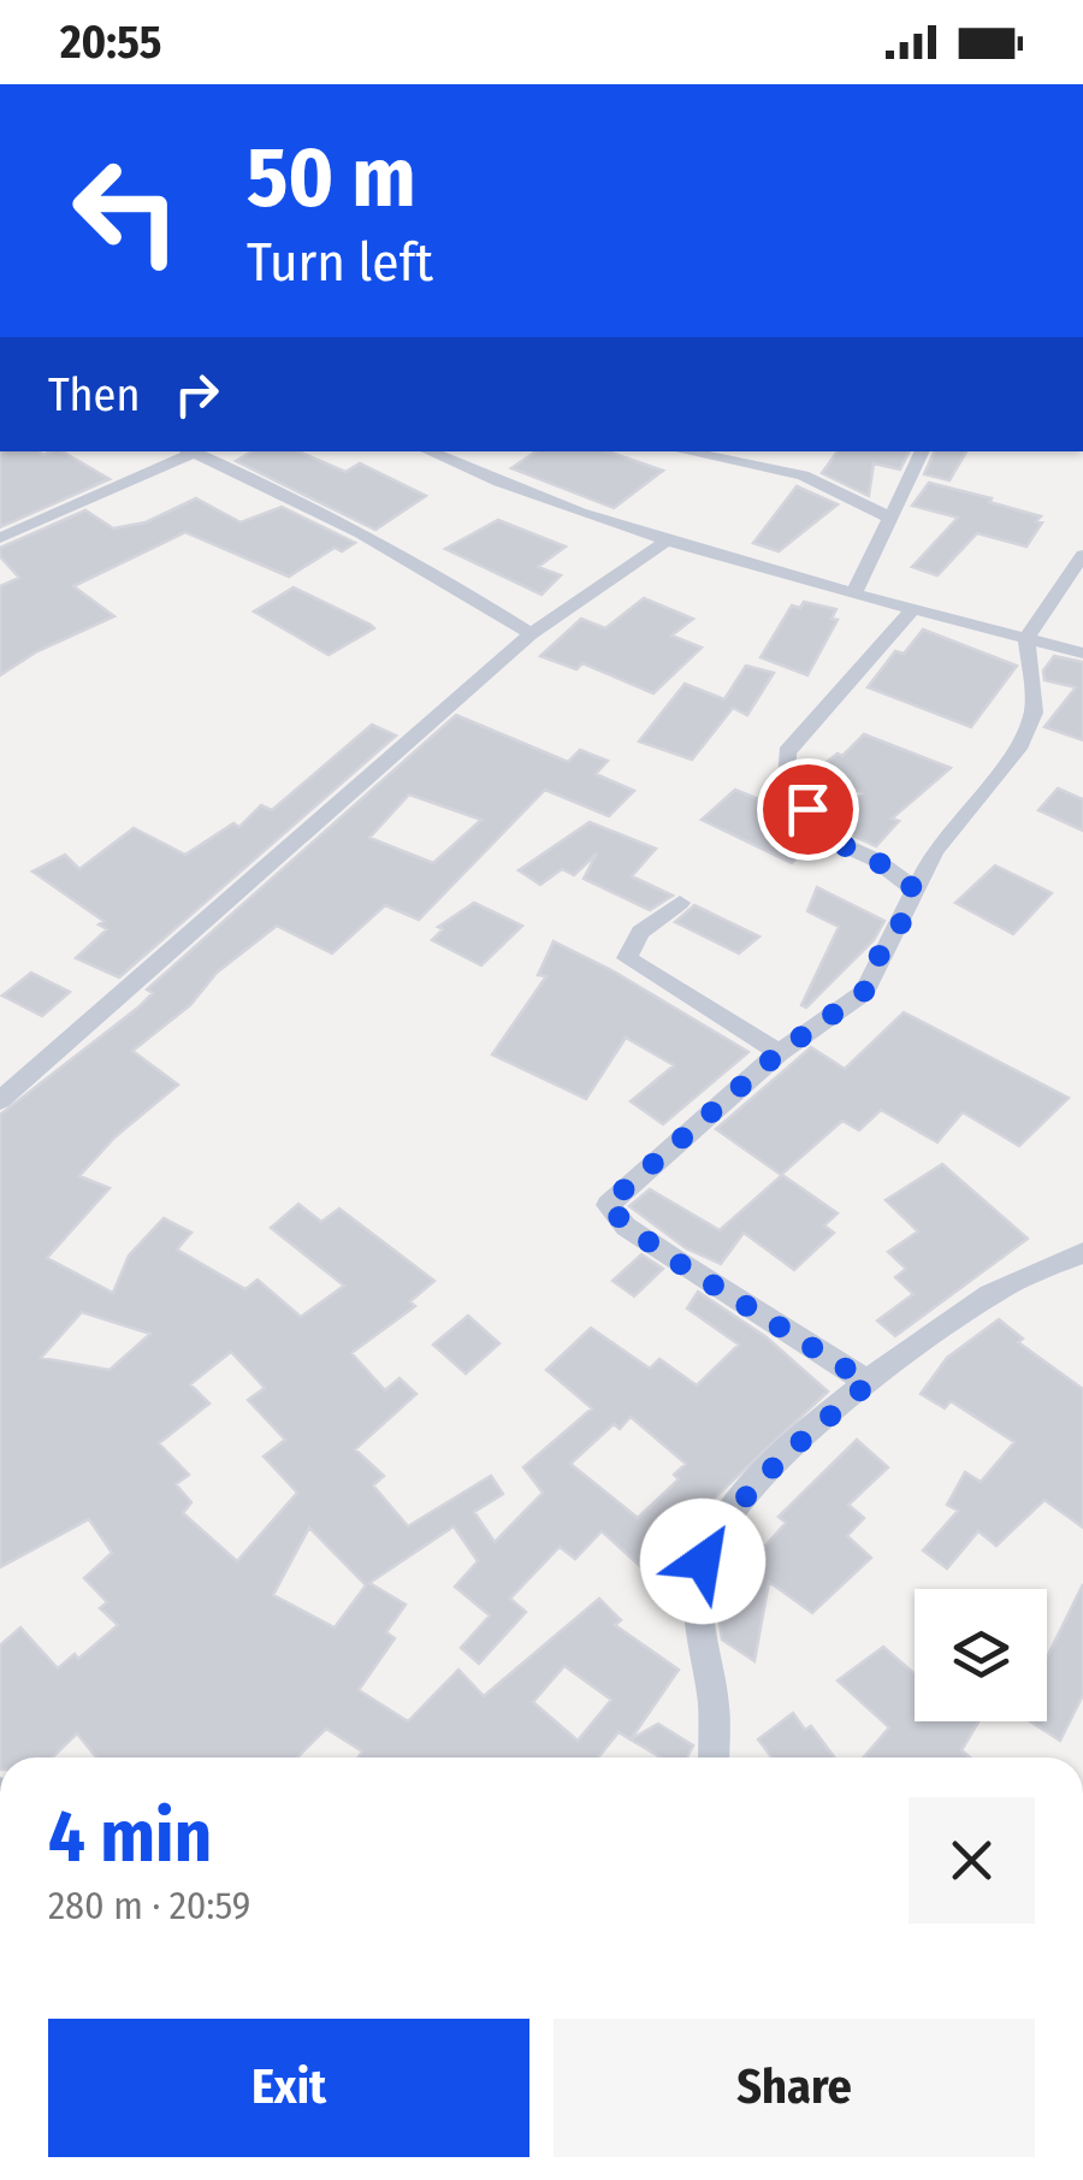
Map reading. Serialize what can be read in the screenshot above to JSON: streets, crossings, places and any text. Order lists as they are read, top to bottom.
{
  "page": {
    "status": "20:55",
    "turn": ["50 m", "Turn left"],
    "then": "Then",
    "heading": ["4 min", "280 m · 20:59"],
    "buttons": ["Exit", "Share"]
  }
}
